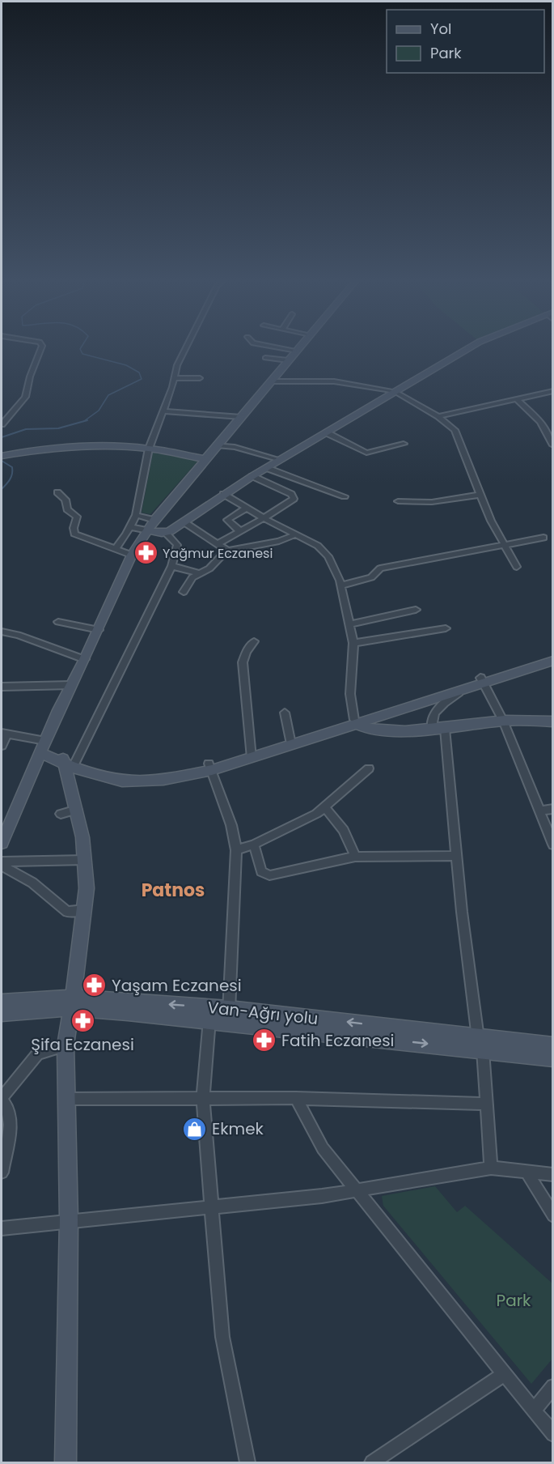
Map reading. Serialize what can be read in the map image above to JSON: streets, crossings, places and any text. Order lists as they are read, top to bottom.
{
  "streets": {
    "street": ["Van-Ağrı yolu"]
  },
  "districts": ["Patnos"],
  "parks": ["Park"],
  "places": {
    "pharmacy": [
      "Yağmur Eczanesi",
      "Yaşam Eczanesi",
      "Şifa Eczanesi",
      "Fatih Eczanesi"
    ],
    "shop": ["Ekmek"]
  },
  "legend": ["Yol", "Park"]
}
